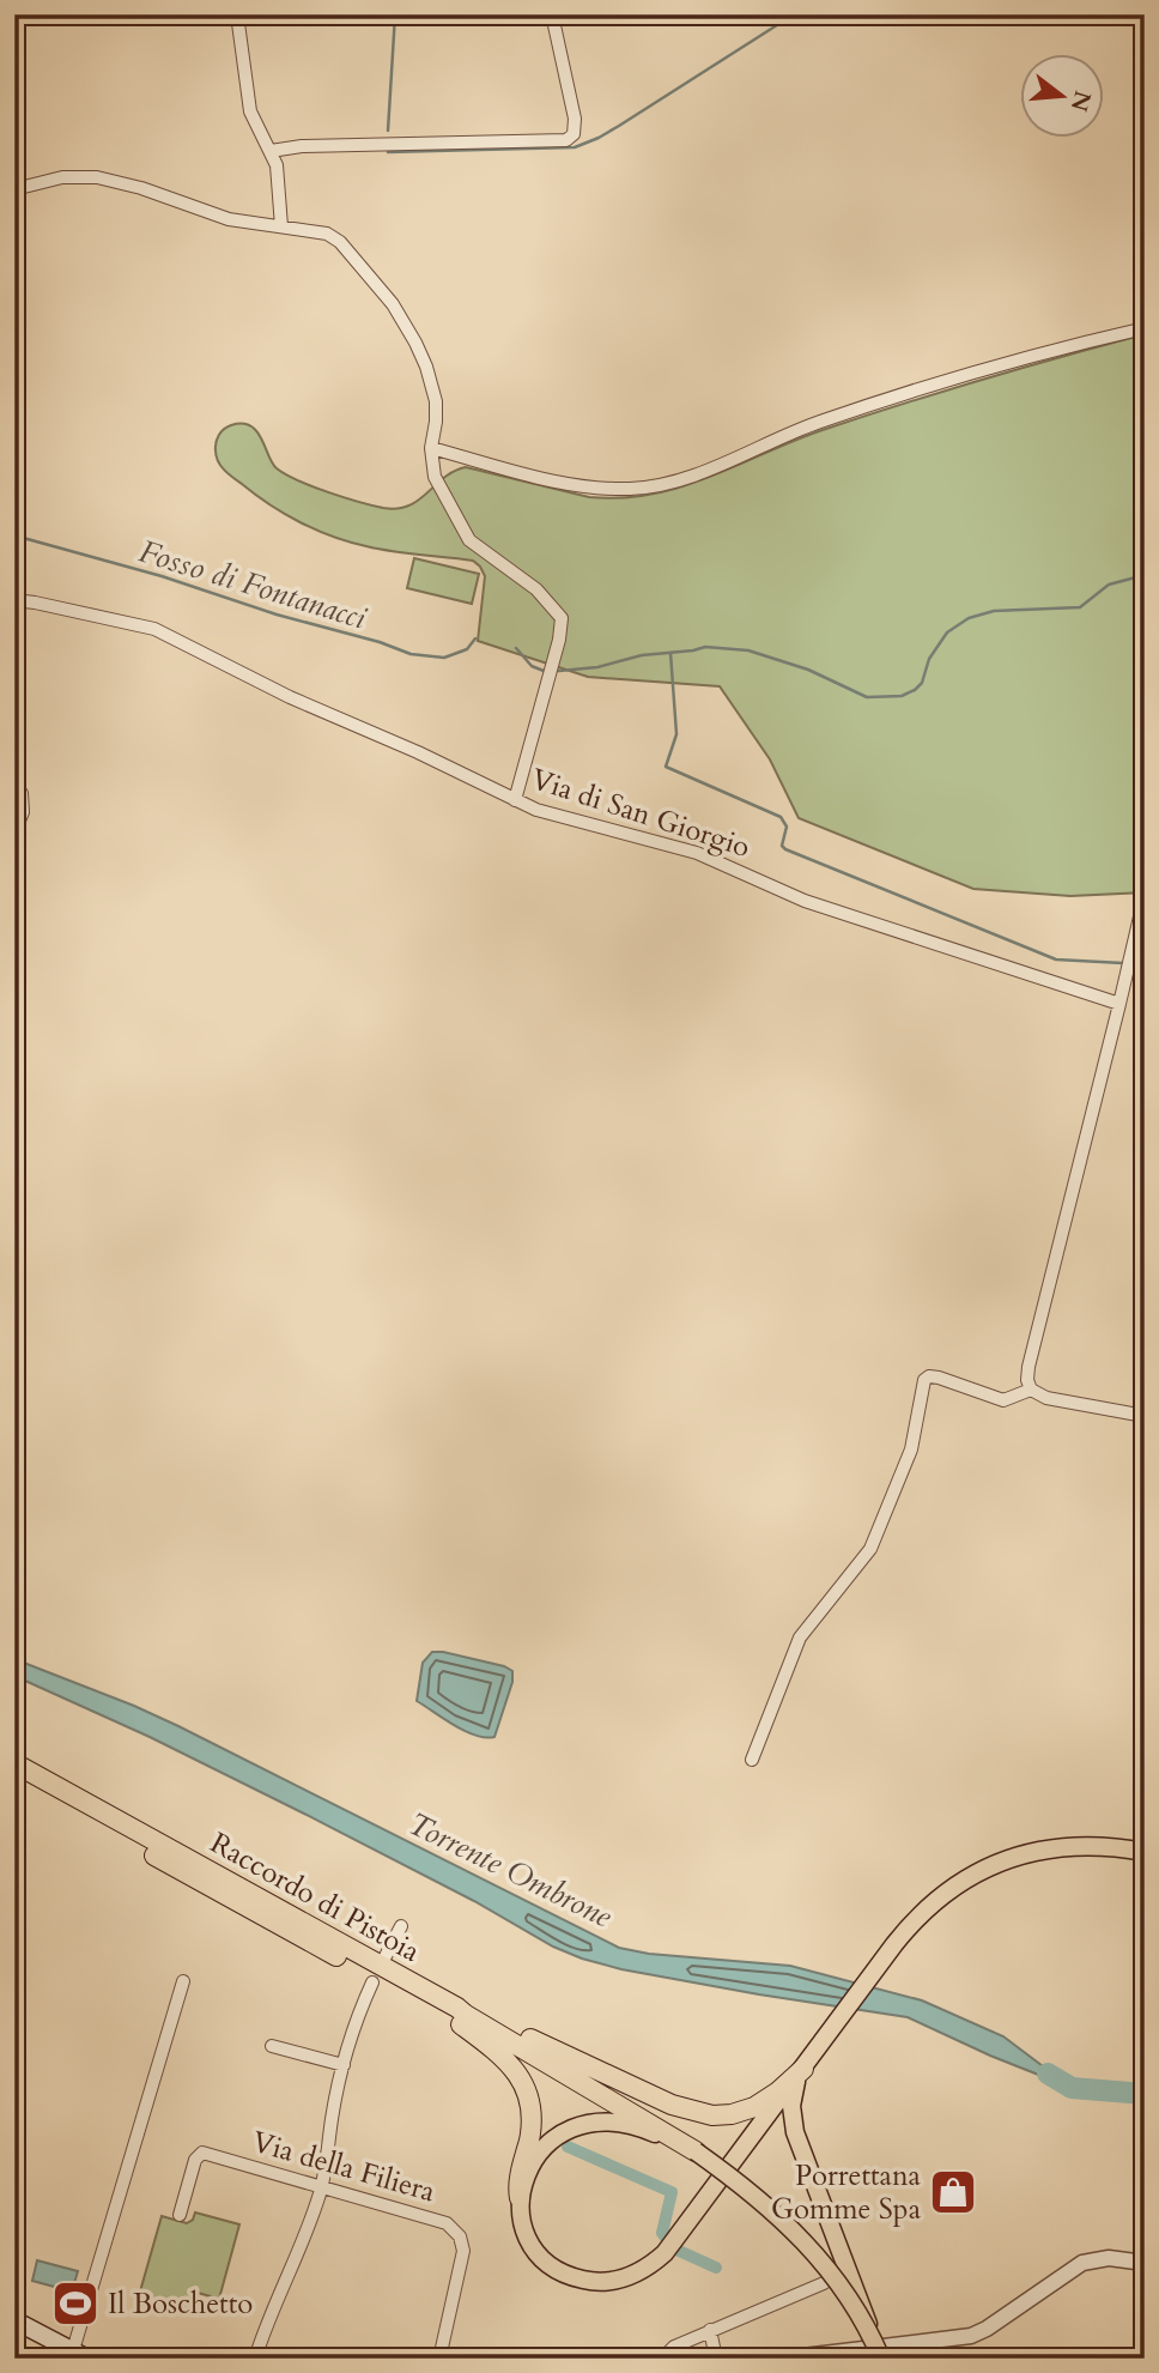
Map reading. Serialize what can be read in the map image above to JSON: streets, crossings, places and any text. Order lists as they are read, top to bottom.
{
  "streets": {
    "highway": ["Raccordo di Pistoia"],
    "street": ["Via di San Giorgio", "Via della Filiera"]
  },
  "water": ["Fosso di Fontanacci", "Torrente Ombrone"],
  "places": {
    "shop": ["Porrettana Gomme Spa"],
    "sports": ["Il Boschetto"]
  },
  "north": "right"
}
